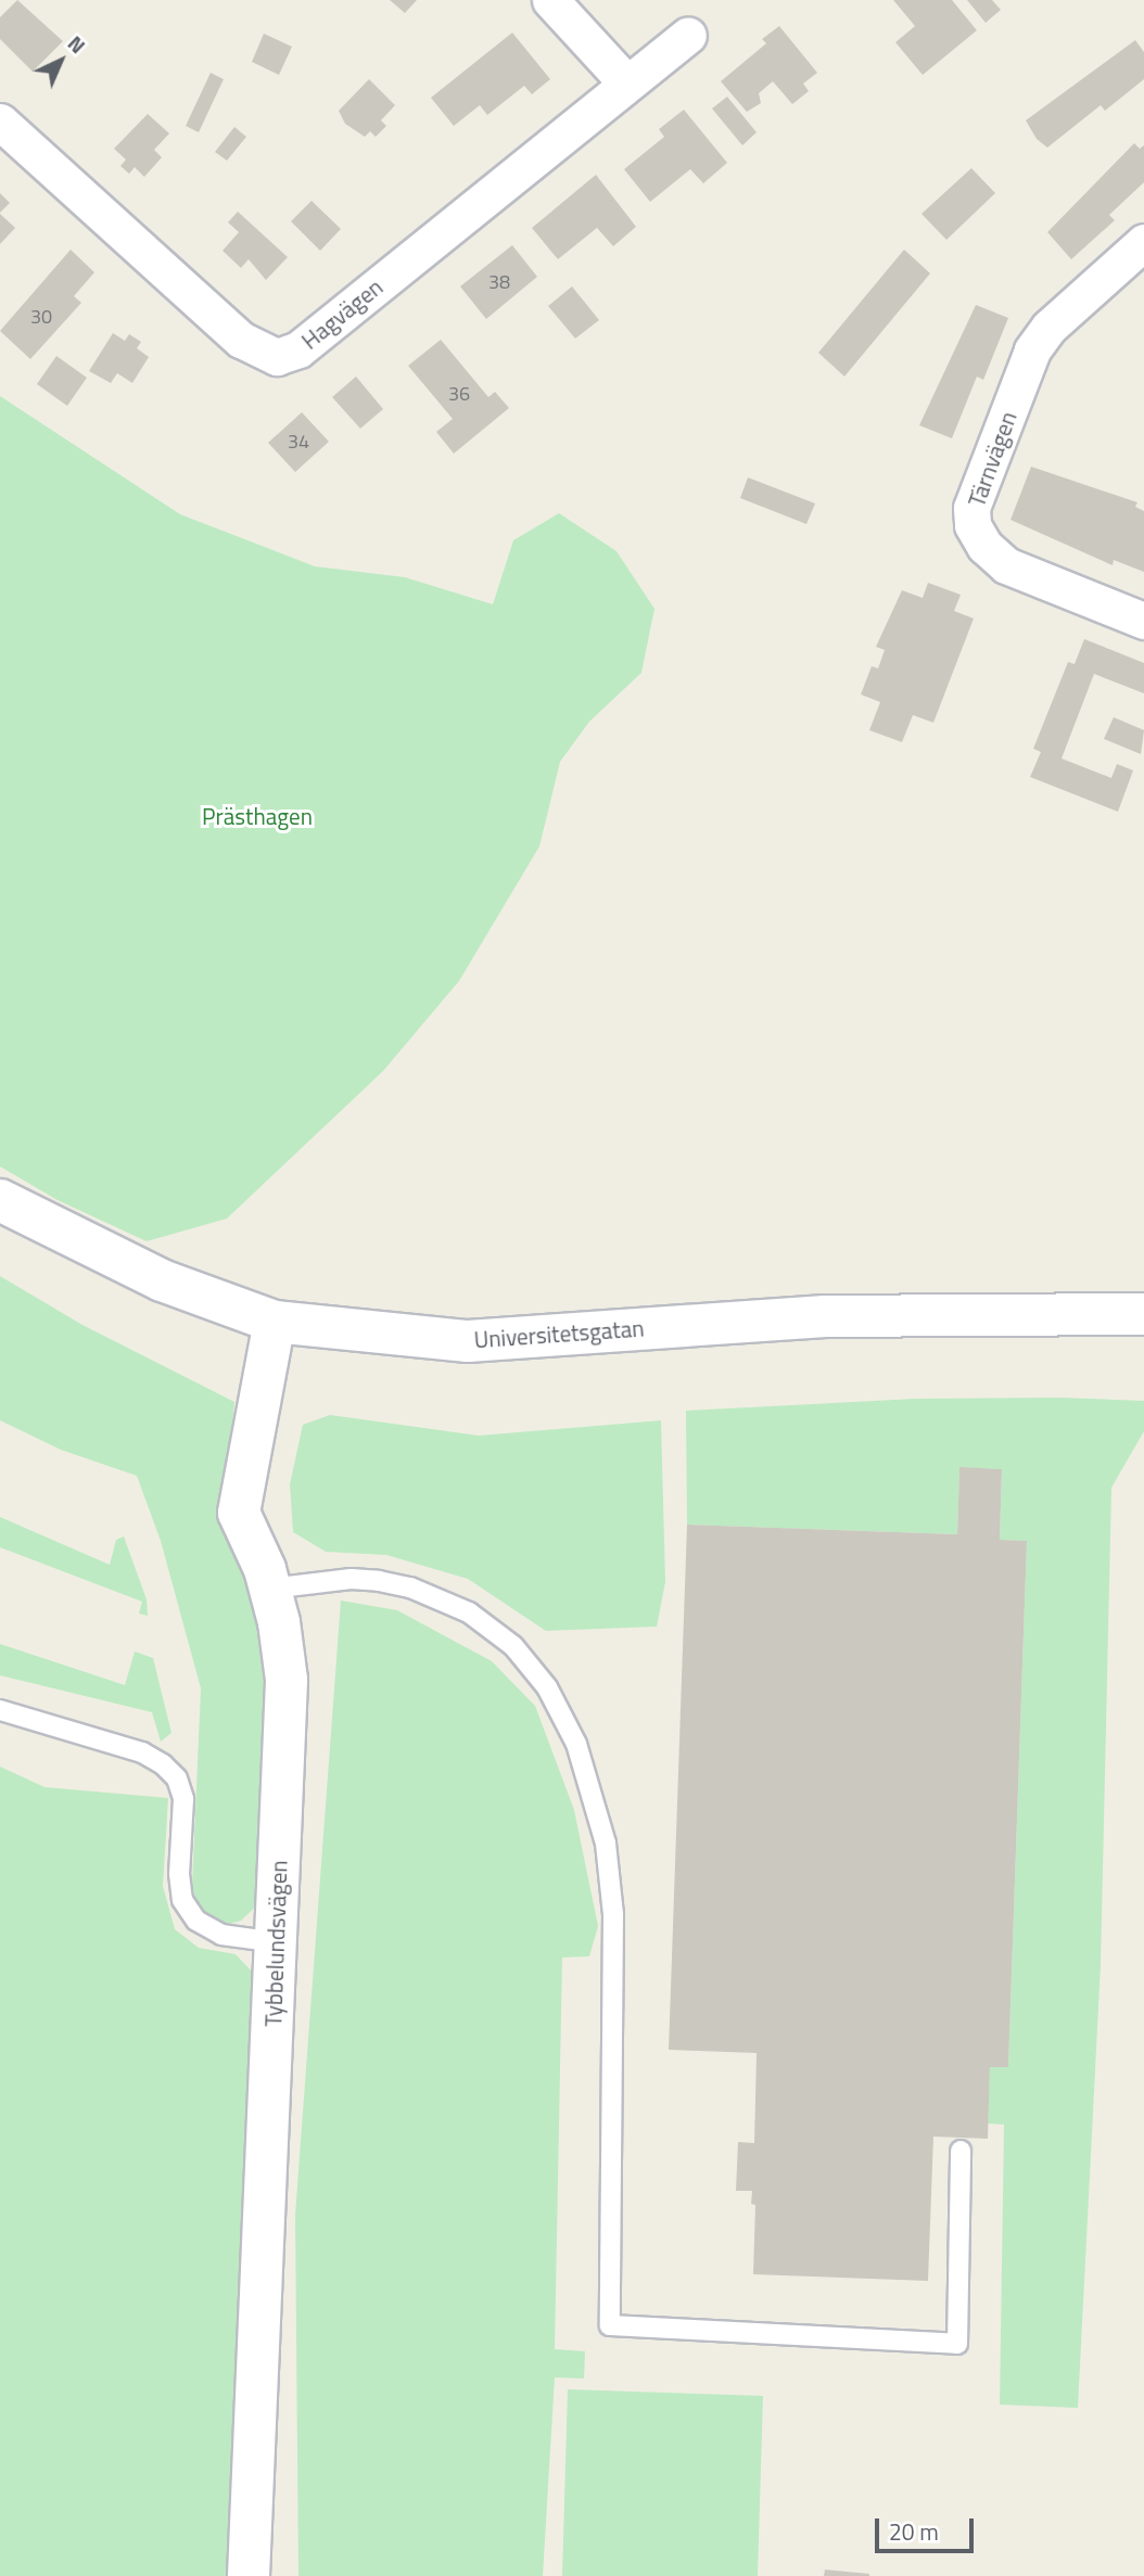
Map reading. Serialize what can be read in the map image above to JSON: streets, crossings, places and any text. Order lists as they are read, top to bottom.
{
  "streets": {
    "street": [
      "Hagvägen",
      "Tärnvägen",
      "Universitetsgatan",
      "Tybbelundsvägen"
    ]
  },
  "crossings": [
    ["Universitetsgatan", "Tybbelundsvägen"]
  ],
  "parks": ["Prästhagen"],
  "house_numbers": [
    "38",
    "30",
    "36",
    "34"
  ],
  "scale_bar": "20 m",
  "north": "top right"
}
